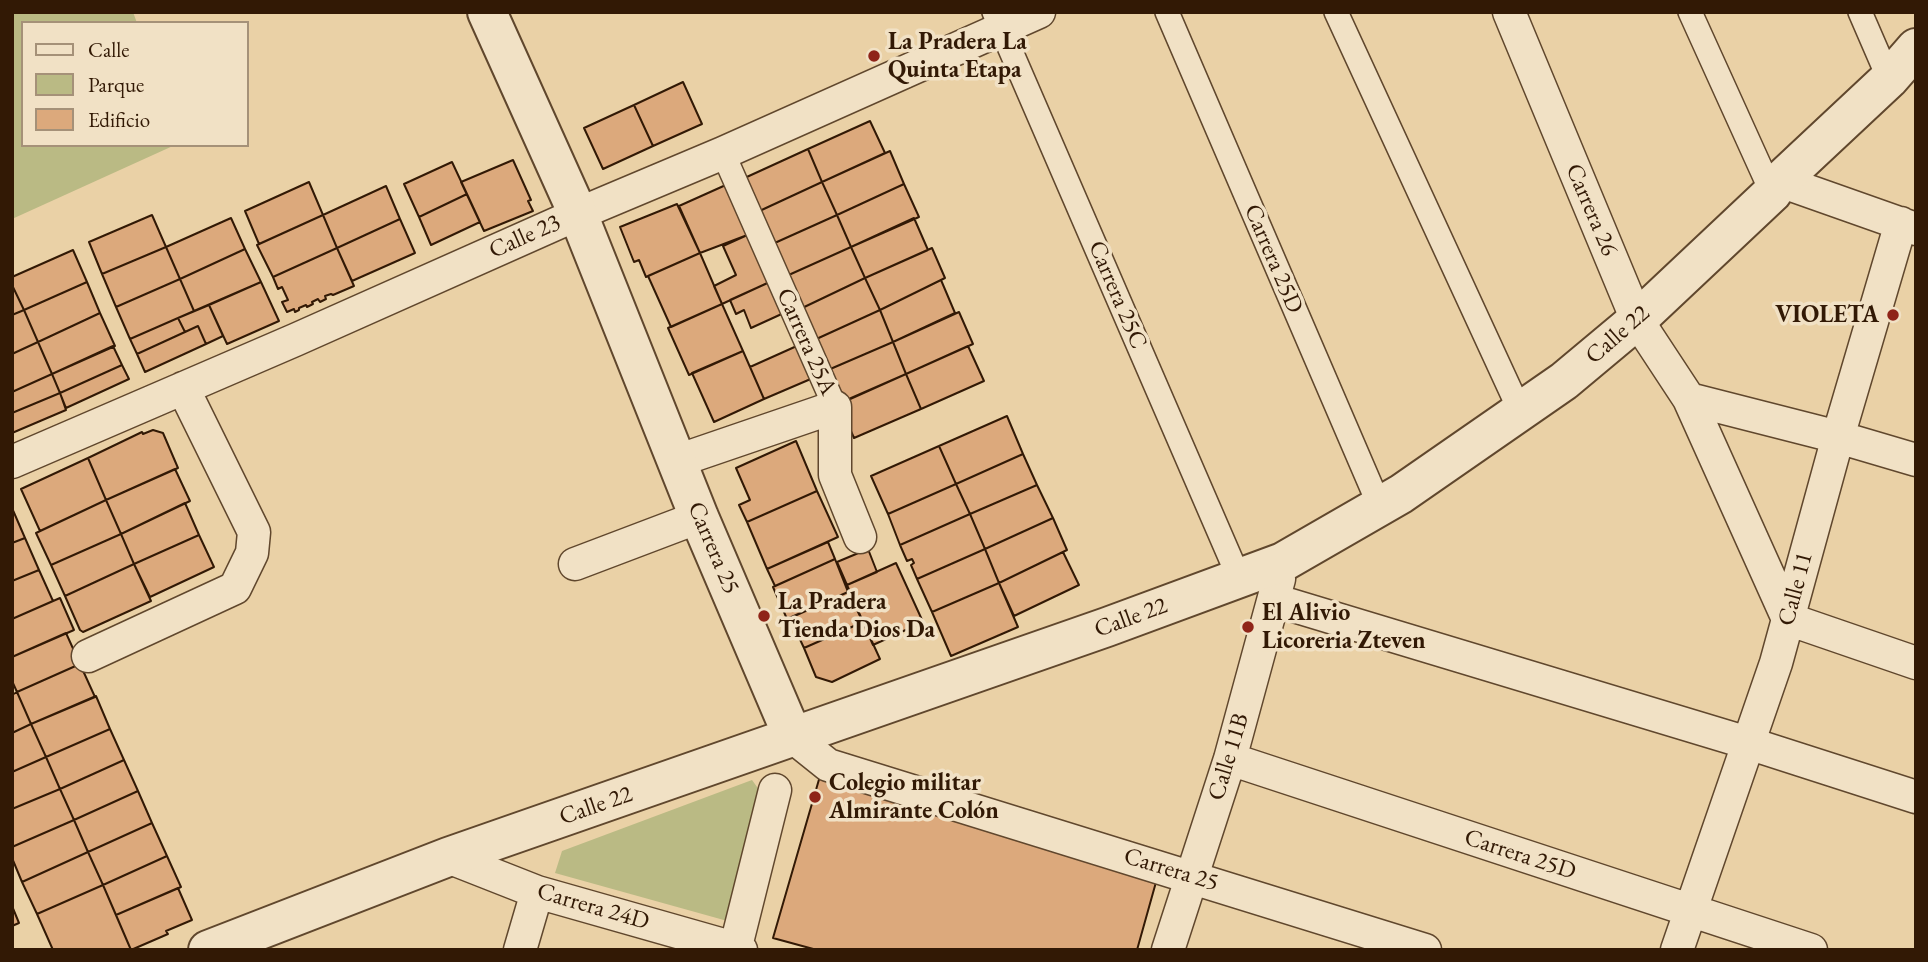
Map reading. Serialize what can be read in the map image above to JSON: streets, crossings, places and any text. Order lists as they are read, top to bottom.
{
  "streets": {
    "street": [
      "Carrera 26",
      "Calle 23",
      "Carrera 25D",
      "Carrera 25C",
      "Calle 22",
      "Carrera 25A",
      "Carrera 25",
      "Calle 11",
      "Calle 11B",
      "Carrera 24D"
    ]
  },
  "crossings": [
    ["Carrera 26", "Calle 22"],
    ["Carrera 26", "Calle 11"],
    ["Calle 23", "Carrera 25C"],
    ["Calle 23", "Carrera 25A"],
    ["Calle 23", "Carrera 25"],
    ["Carrera 25D", "Calle 22"],
    ["Carrera 25D", "Calle 11"],
    ["Carrera 25D", "Calle 11B"],
    ["Carrera 25C", "Calle 22"],
    ["Calle 22", "Carrera 25"],
    ["Calle 22", "Calle 11B"],
    ["Calle 22", "Carrera 24D"],
    ["Carrera 25", "Calle 11B"]
  ],
  "places": [
    "La Pradera La Quinta Etapa",
    "VIOLETA",
    "La Pradera Tienda Dios Da",
    "El Alivio Licoreria Zteven",
    "Colegio militar Almirante Colón"
  ],
  "legend": ["Calle", "Parque", "Edificio"]
}
